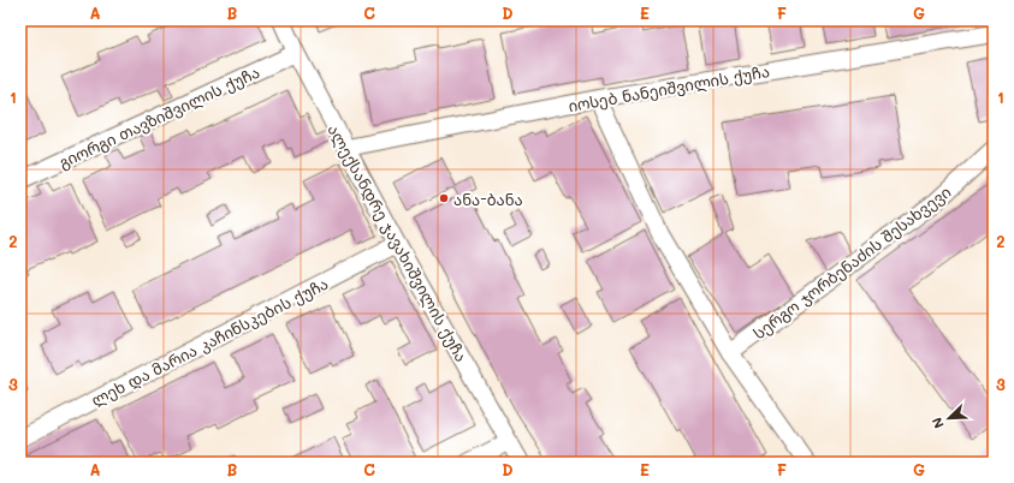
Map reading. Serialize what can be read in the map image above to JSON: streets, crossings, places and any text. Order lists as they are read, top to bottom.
{
  "streets": {
    "street": [
      "იოსებ ნანეიშვილის ქუჩა",
      "გიორგი თავზიშვილის ქუჩა",
      "ალექსანდრე ჯავახიშვილის ქუჩა",
      "სერგო ჯორბენაძის შესახვევი",
      "ლეხ და მარია კაჩინსკების ქუჩა"
    ]
  },
  "crossings": [
    ["იოსებ ნანეიშვილის ქუჩა", "ალექსანდრე ჯავახიშვილის ქუჩა"],
    ["გიორგი თავზიშვილის ქუჩა", "ალექსანდრე ჯავახიშვილის ქუჩა"],
    ["ალექსანდრე ჯავახიშვილის ქუჩა", "ლეხ და მარია კაჩინსკების ქუჩა"]
  ],
  "places": ["ანა-ბანა"],
  "north": "bottom left",
  "grid": {
    "columns": [
      "A",
      "B",
      "C",
      "D",
      "E",
      "F",
      "G"
    ],
    "rows": ["1", "2", "3"]
  }
}
